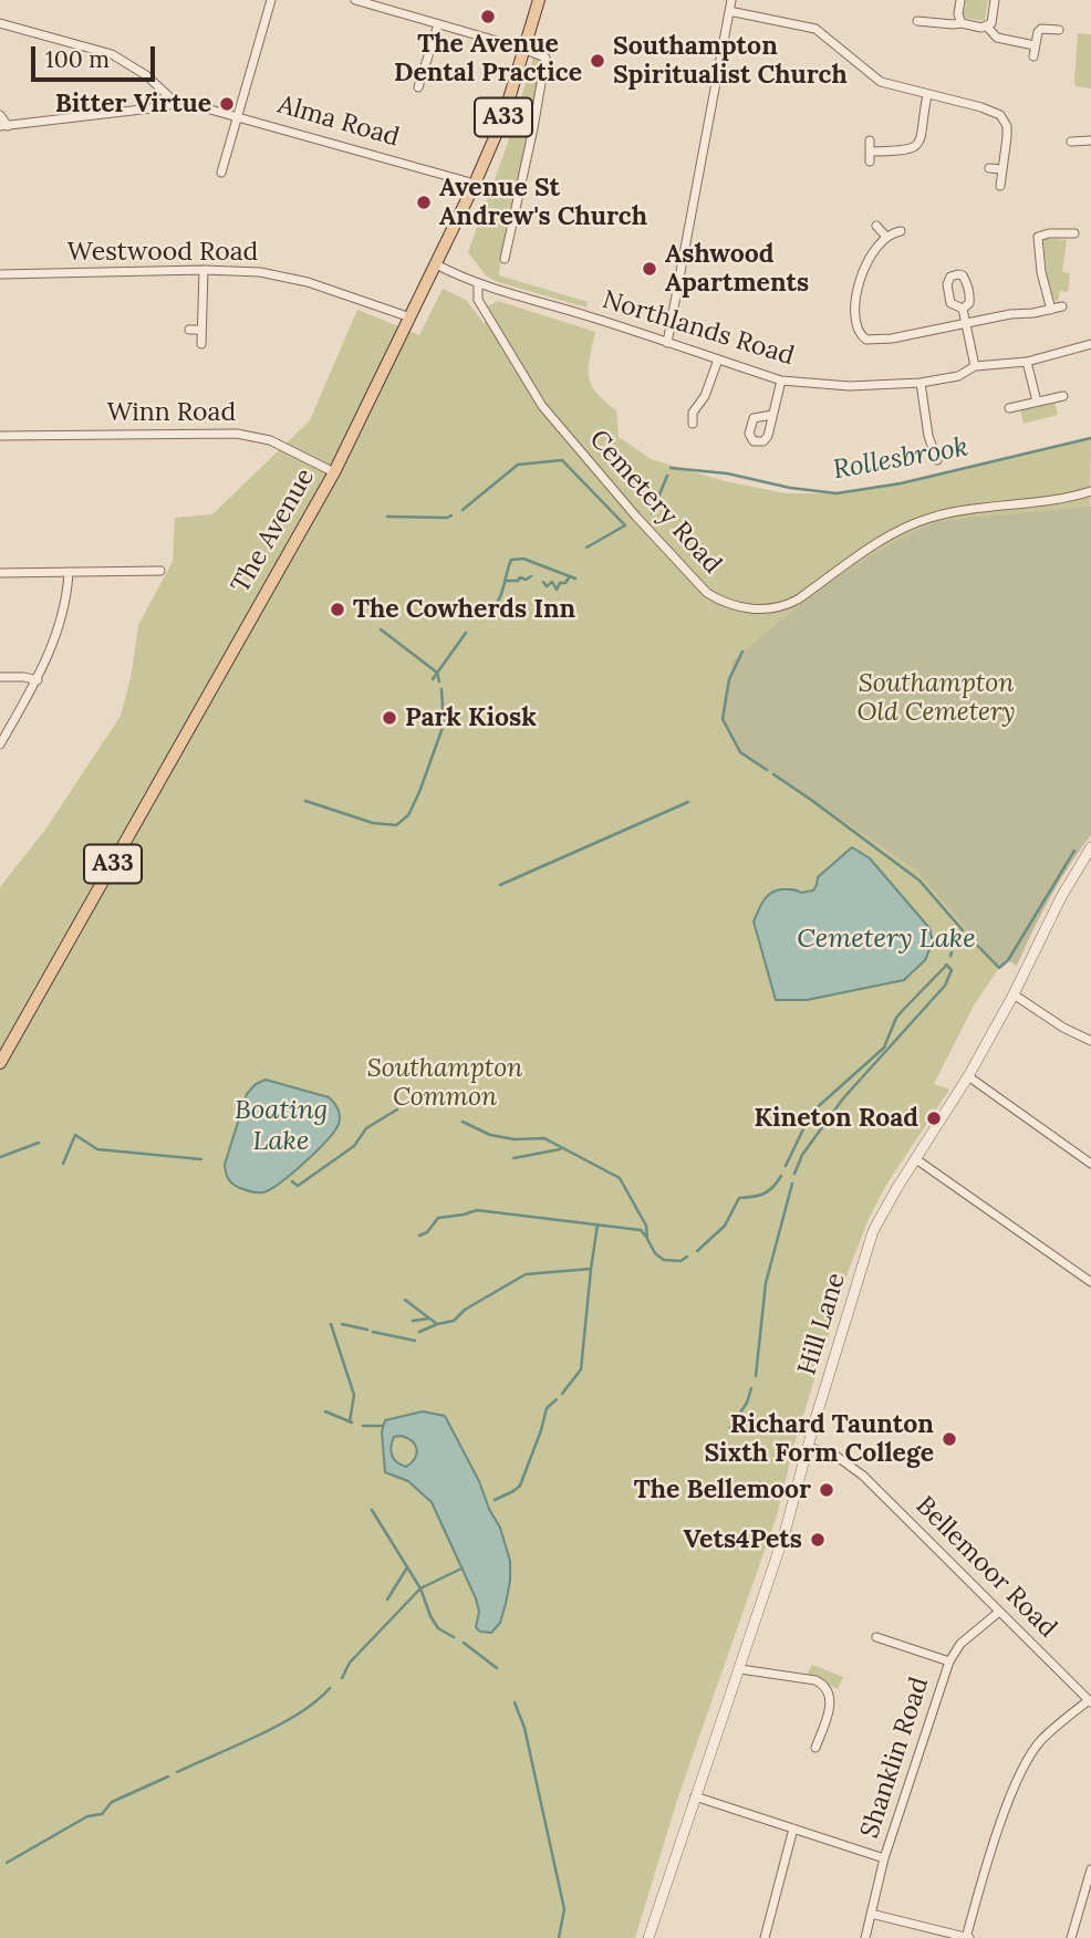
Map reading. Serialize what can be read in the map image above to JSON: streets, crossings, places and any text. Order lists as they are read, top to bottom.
{
  "streets": {
    "main road": ["A33", "The Avenue"],
    "street": [
      "Alma Road",
      "Westwood Road",
      "Northlands Road",
      "Winn Road",
      "Cemetery Road",
      "Hill Lane",
      "Bellemoor Road",
      "Shanklin Road"
    ]
  },
  "crossings": [
    ["Alma Road", "The Avenue"],
    ["Westwood Road", "The Avenue"],
    ["Northlands Road", "Cemetery Road"],
    ["Northlands Road", "The Avenue"],
    ["Winn Road", "The Avenue"],
    ["Hill Lane", "Bellemoor Road"],
    ["Bellemoor Road", "Shanklin Road"]
  ],
  "water": ["Rollesbrook", "Cemetery Lake", "Boating Lake"],
  "parks": ["Southampton Old Cemetery", "Southampton Common"],
  "places": [
    "The Avenue Dental Practice",
    "Southampton Spiritualist Church",
    "Bitter Virtue",
    "Avenue St Andrew's Church",
    "Ashwood Apartments",
    "The Cowherds Inn",
    "Park Kiosk",
    "Kineton Road",
    "Richard Taunton Sixth Form College",
    "The Bellemoor",
    "Vets4Pets"
  ],
  "scale_bar": "100 m"
}
